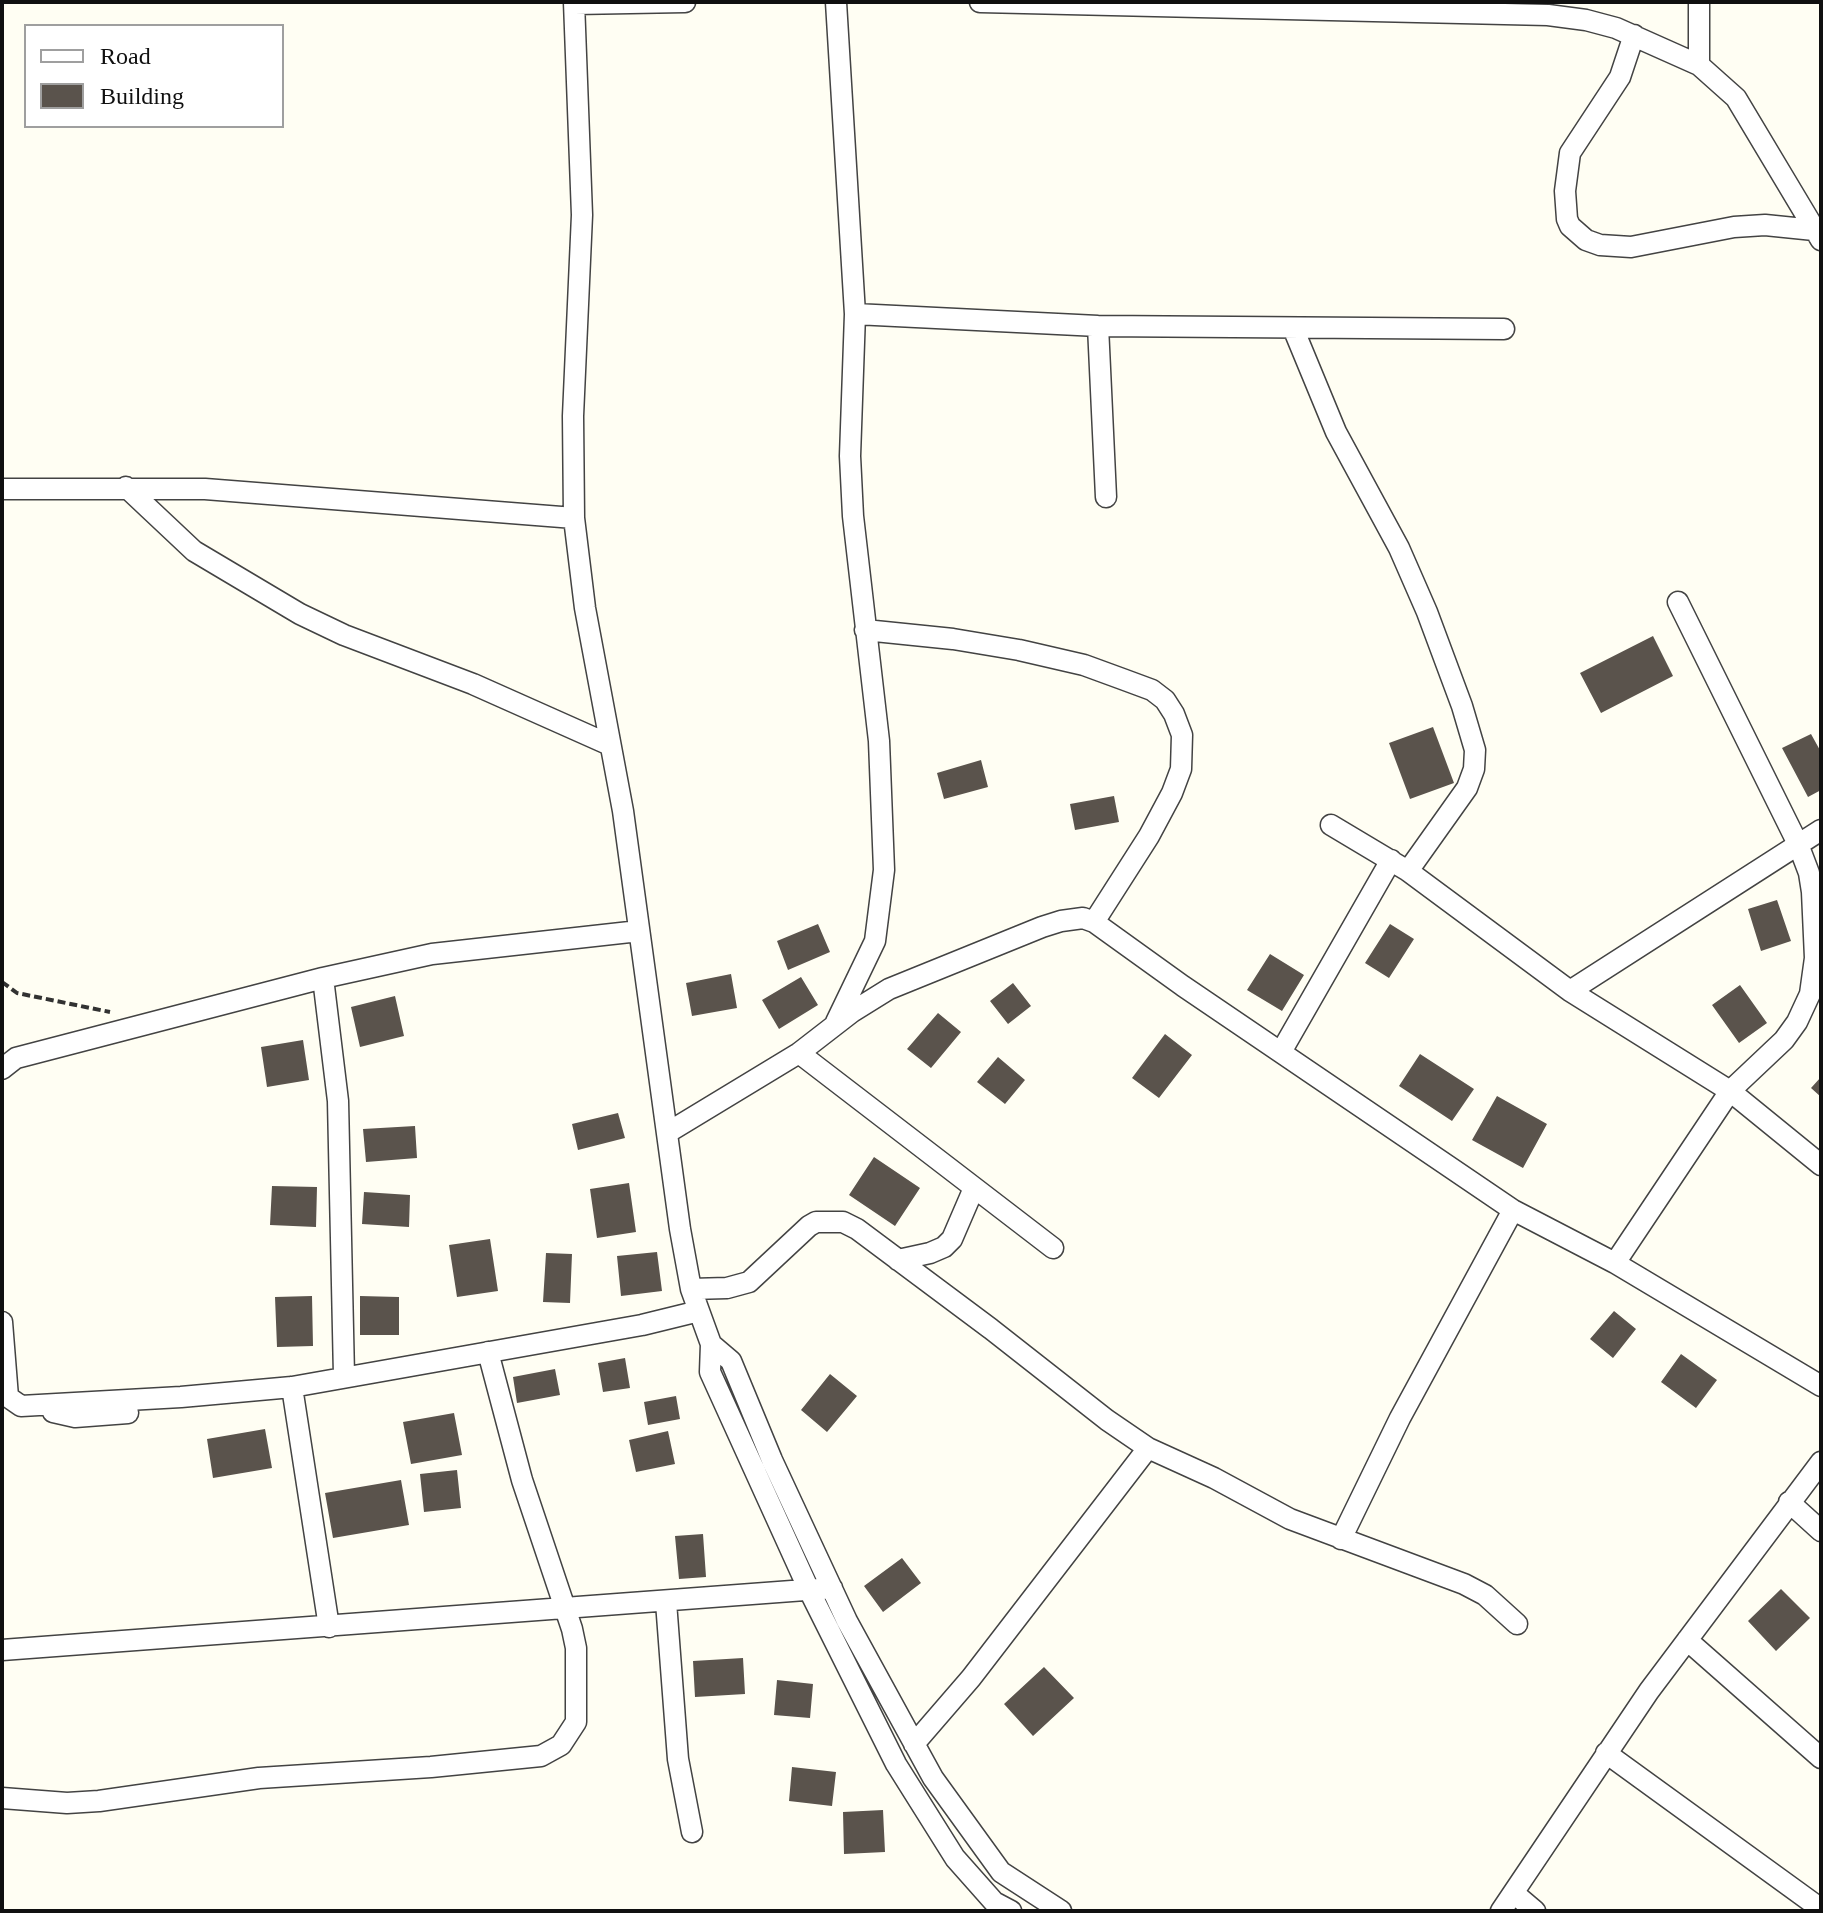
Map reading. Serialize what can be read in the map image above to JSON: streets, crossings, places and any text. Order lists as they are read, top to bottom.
{
  "legend": ["Road", "Building"]
}
